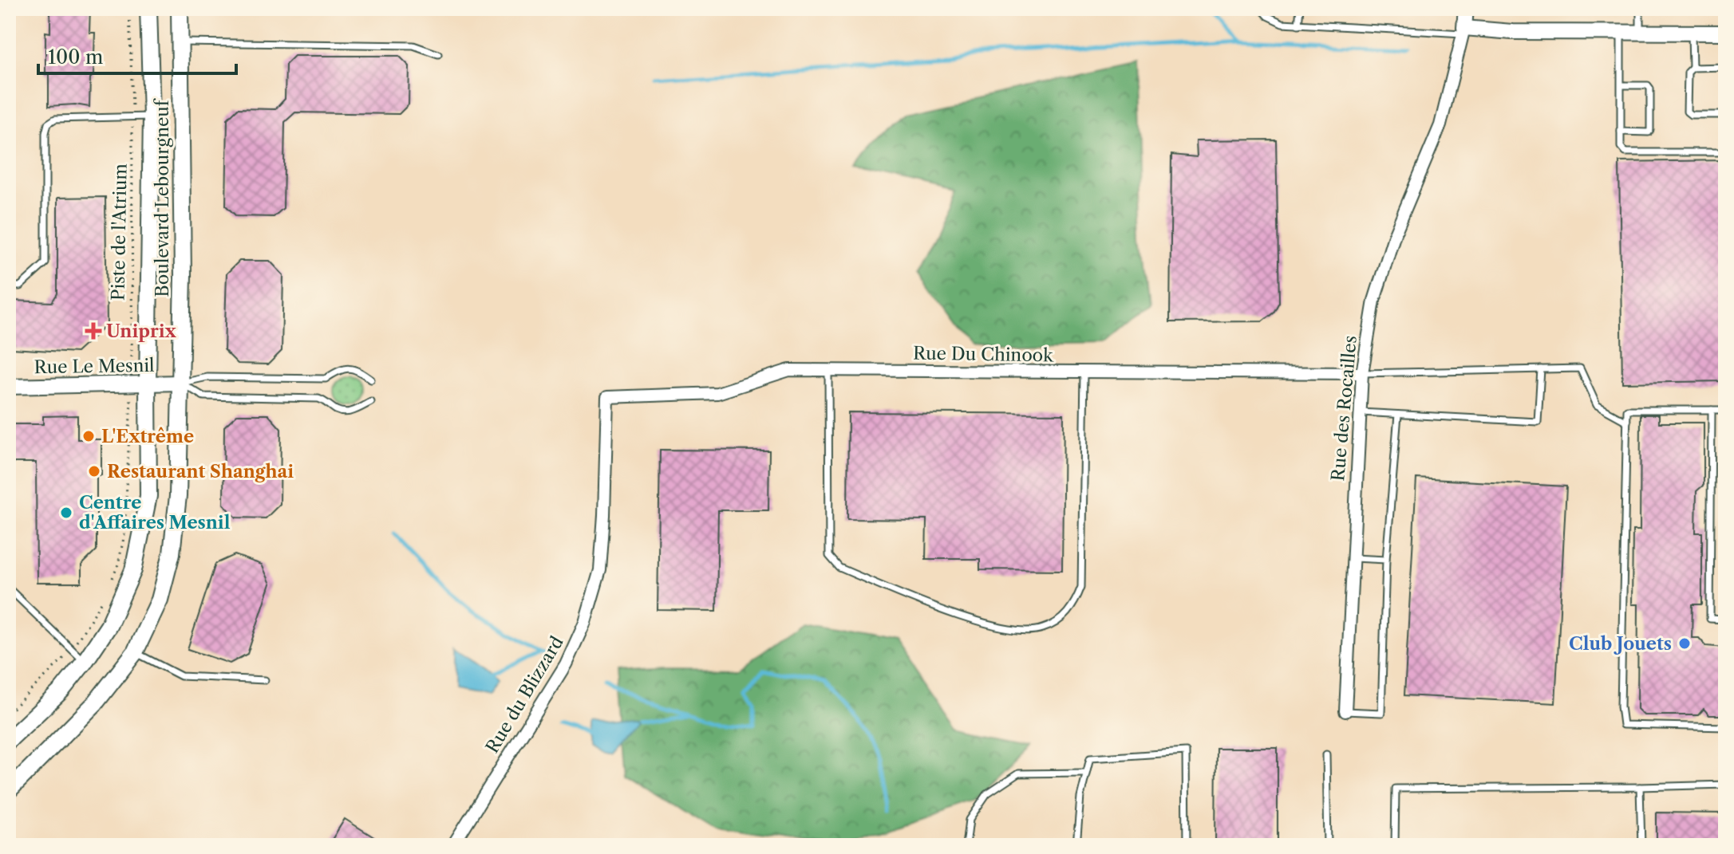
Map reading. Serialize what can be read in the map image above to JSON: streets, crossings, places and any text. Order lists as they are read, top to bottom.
{
  "streets": {
    "main road": ["Boulevard Lebourgneuf"],
    "street": [
      "Rue Du Chinook",
      "Rue Le Mesnil",
      "Rue des Rocailles",
      "Rue du Blizzard"
    ],
    "path": ["Piste de l'Atrium"]
  },
  "crossings": [
    ["Boulevard Lebourgneuf", "Rue Le Mesnil"],
    ["Rue Du Chinook", "Rue des Rocailles"],
    ["Rue Du Chinook", "Rue du Blizzard"]
  ],
  "places": {
    "health": ["Uniprix"],
    "other": [
      "L'Extrême",
      "Restaurant Shanghai",
      "Centre d'Affaires Mesnil",
      "Club Jouets"
    ]
  },
  "scale_bar": "100 m"
}
